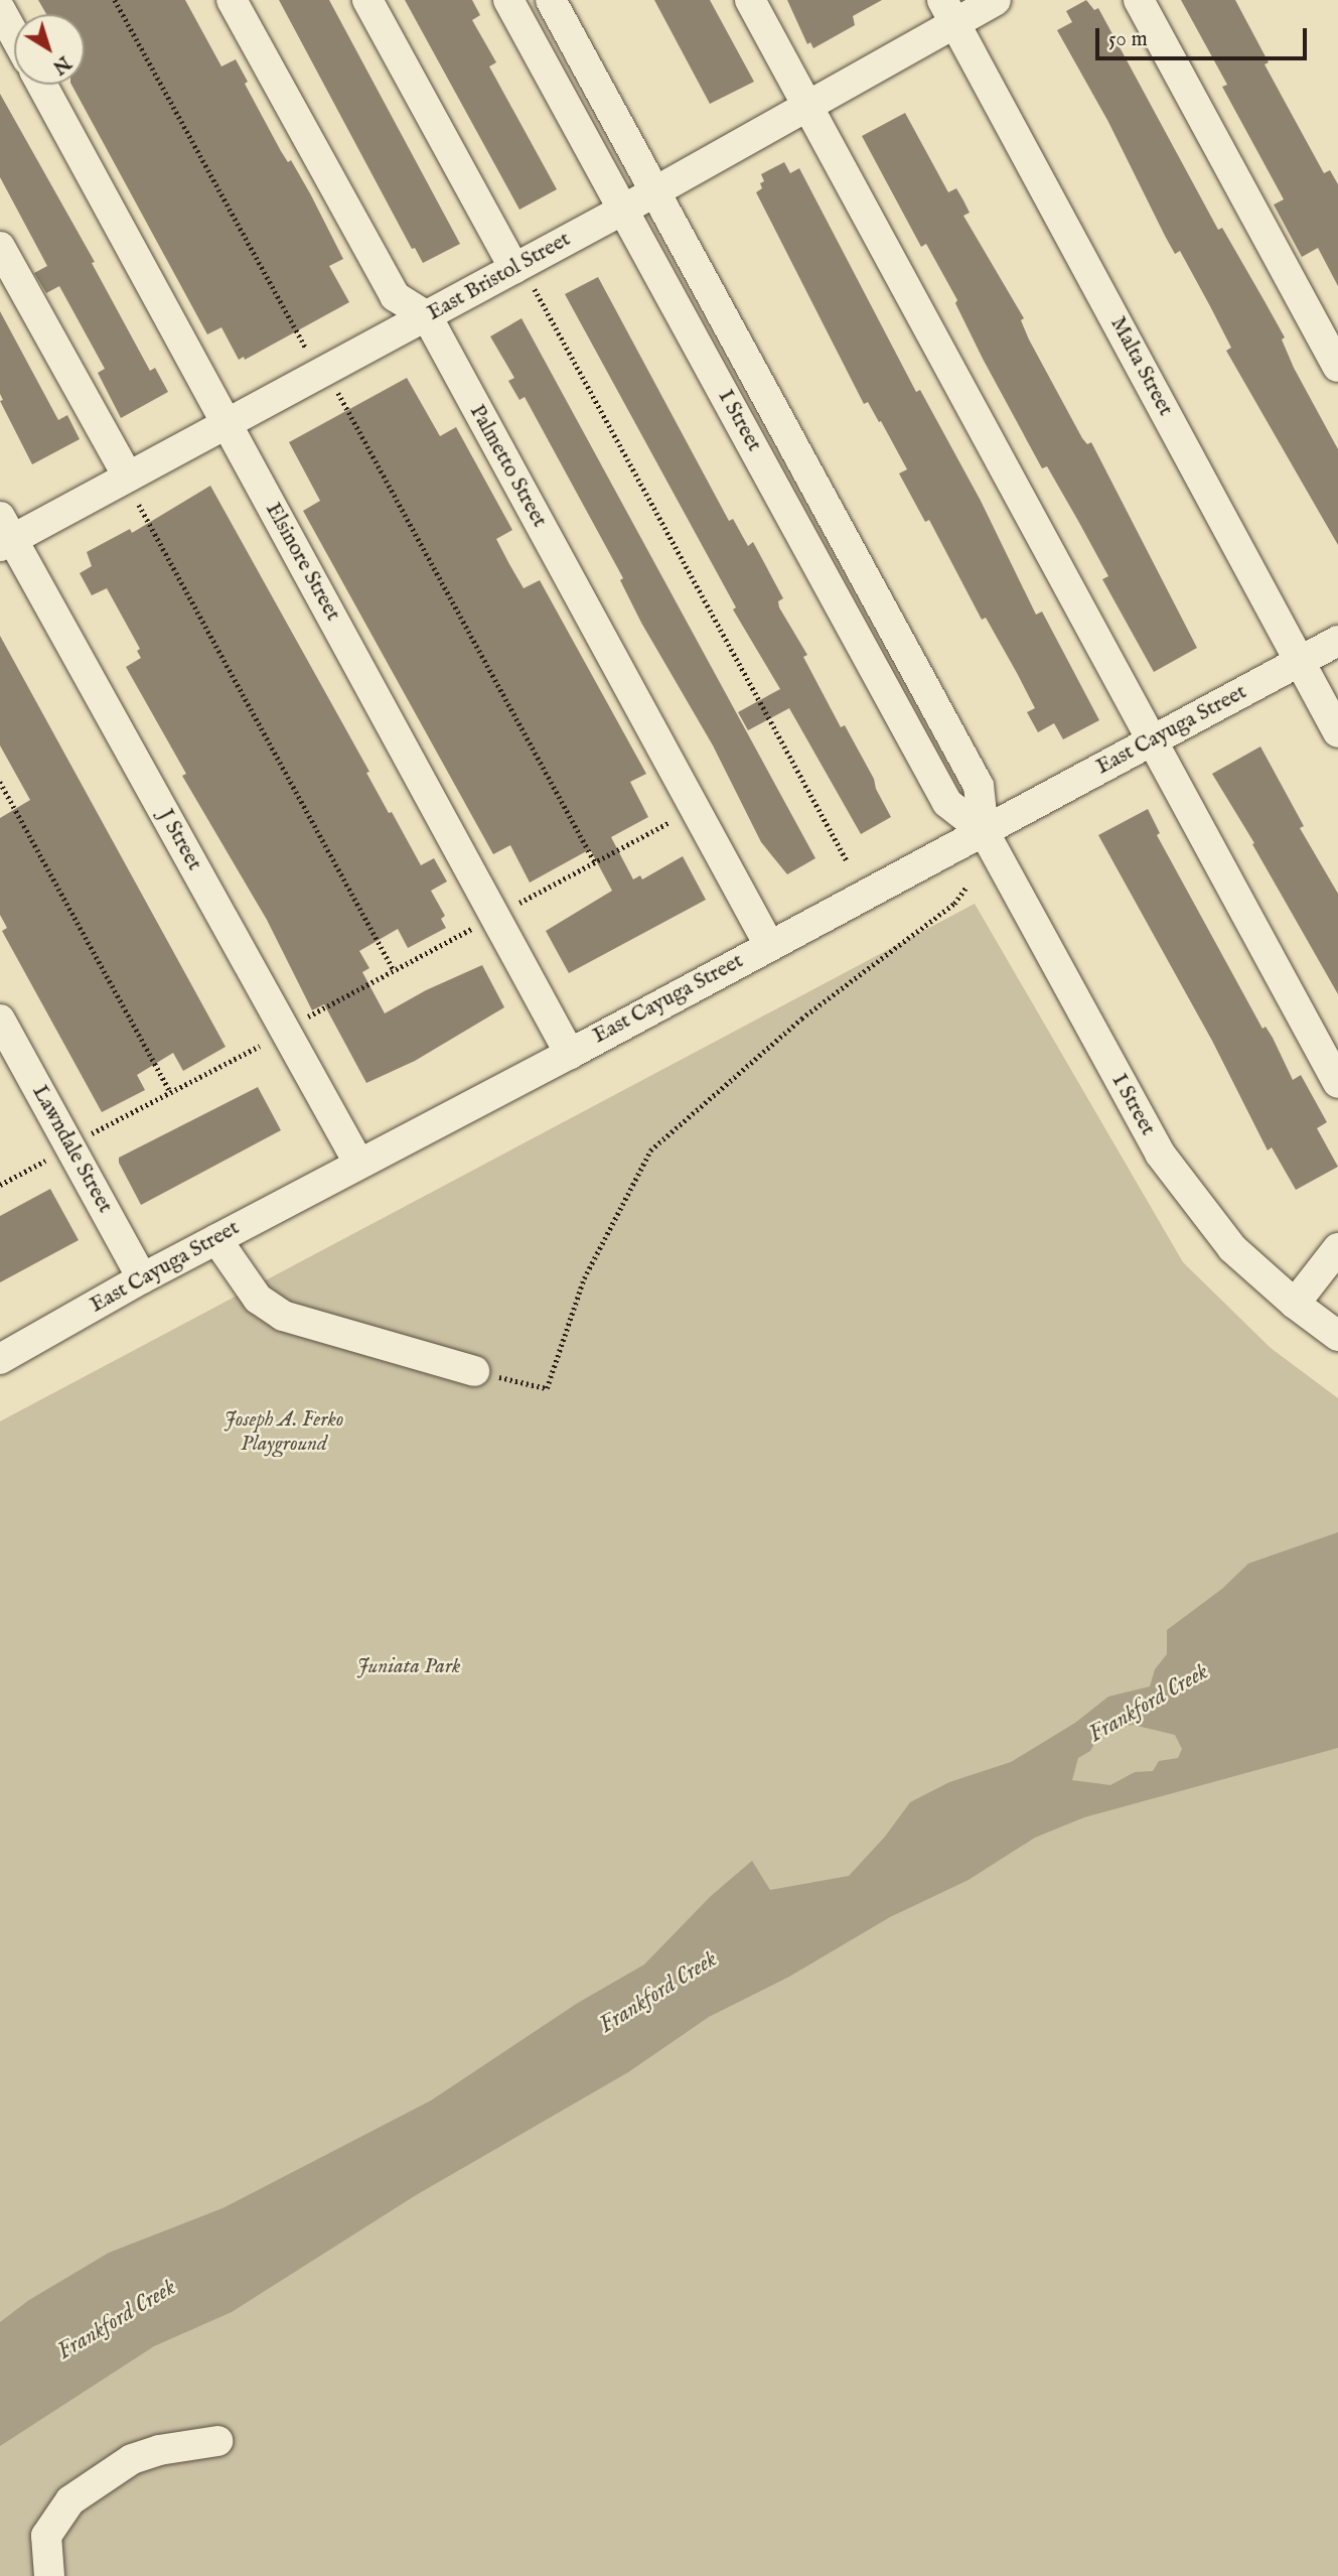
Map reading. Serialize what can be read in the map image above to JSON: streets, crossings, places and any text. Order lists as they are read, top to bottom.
{
  "streets": {
    "street": [
      "East Bristol Street",
      "Malta Street",
      "I Street",
      "Palmetto Street",
      "Elsinore Street",
      "East Cayuga Street",
      "J Street",
      "Lawndale Street"
    ]
  },
  "crossings": [
    ["East Bristol Street", "Malta Street"],
    ["East Bristol Street", "I Street"],
    ["East Bristol Street", "Palmetto Street"],
    ["East Bristol Street", "Elsinore Street"],
    ["East Bristol Street", "J Street"],
    ["Malta Street", "East Cayuga Street"],
    ["I Street", "East Cayuga Street"],
    ["Palmetto Street", "East Cayuga Street"],
    ["Elsinore Street", "East Cayuga Street"],
    ["East Cayuga Street", "J Street"],
    ["East Cayuga Street", "Lawndale Street"]
  ],
  "water": ["Frankford Creek"],
  "parks": ["Joseph A. Ferko Playground", "Juniata Park"],
  "scale_bar": "50 m",
  "north": "bottom right"
}
